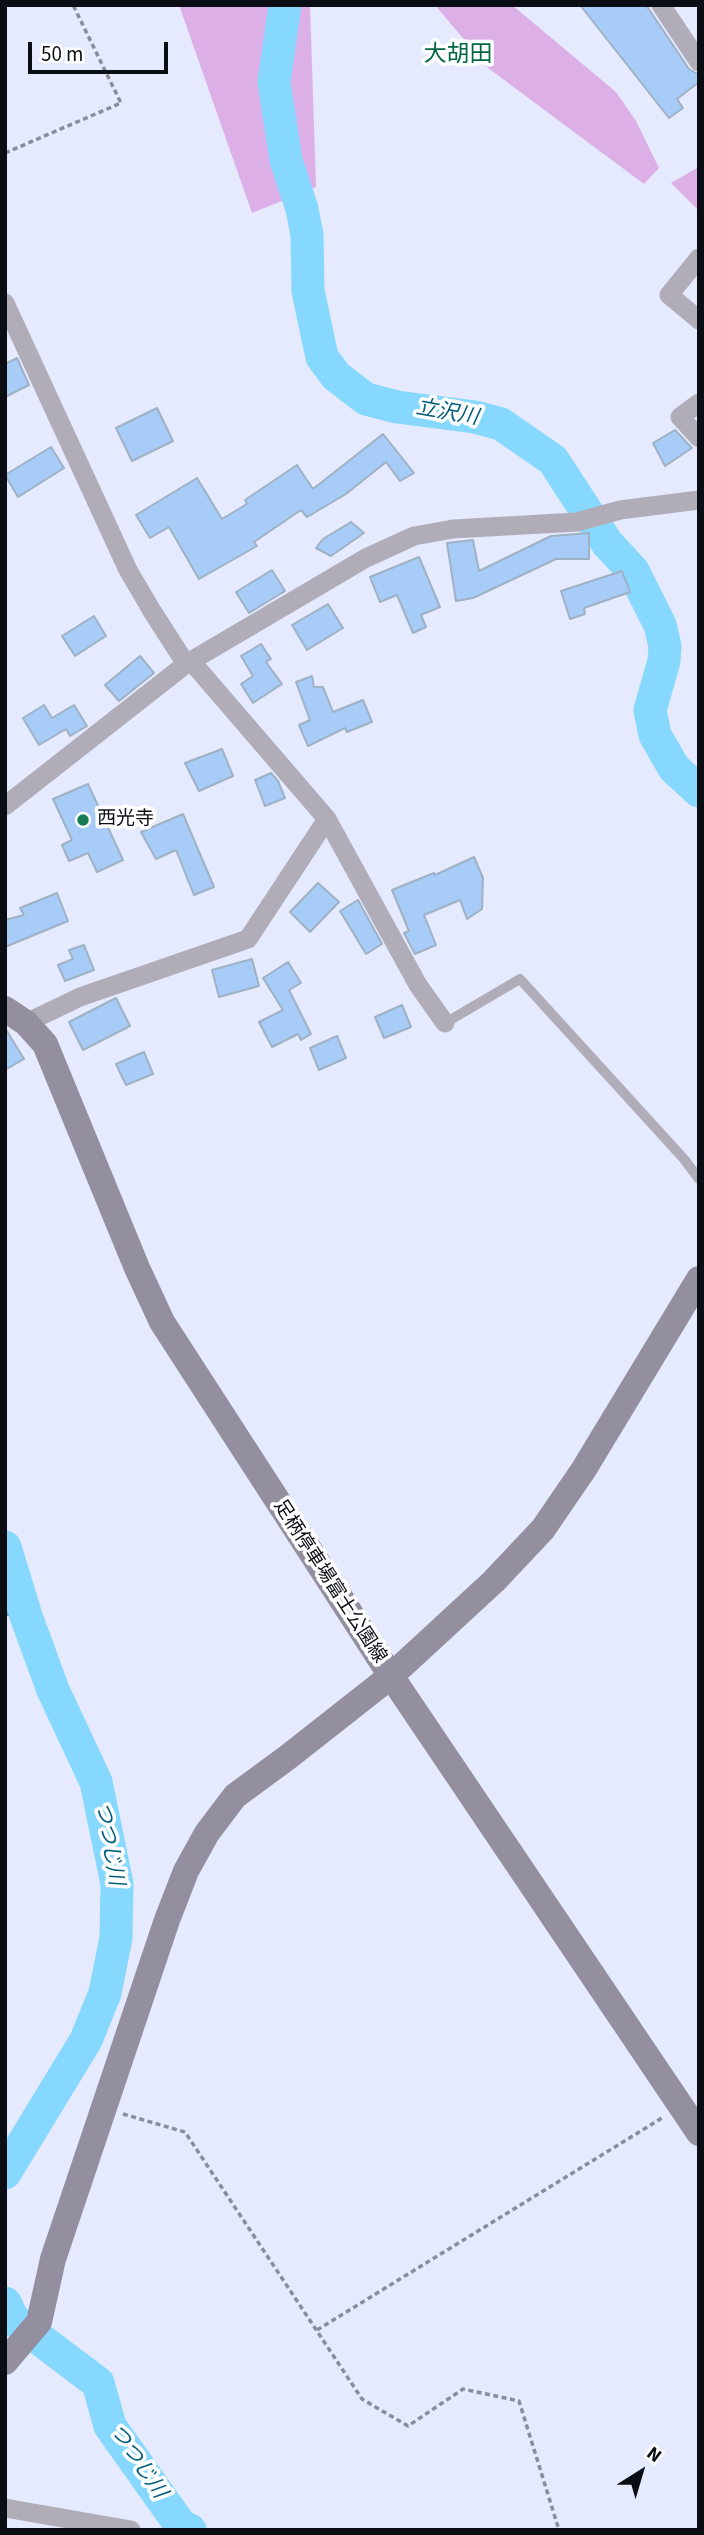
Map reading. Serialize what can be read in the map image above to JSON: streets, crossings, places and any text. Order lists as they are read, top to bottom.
{
  "streets": {
    "street": ["足柄停車場富士公園線"]
  },
  "districts": ["大胡田"],
  "water": ["立沢川", "つつじ川"],
  "places": ["西光寺"],
  "scale_bar": "50 m",
  "north": "top right"
}
